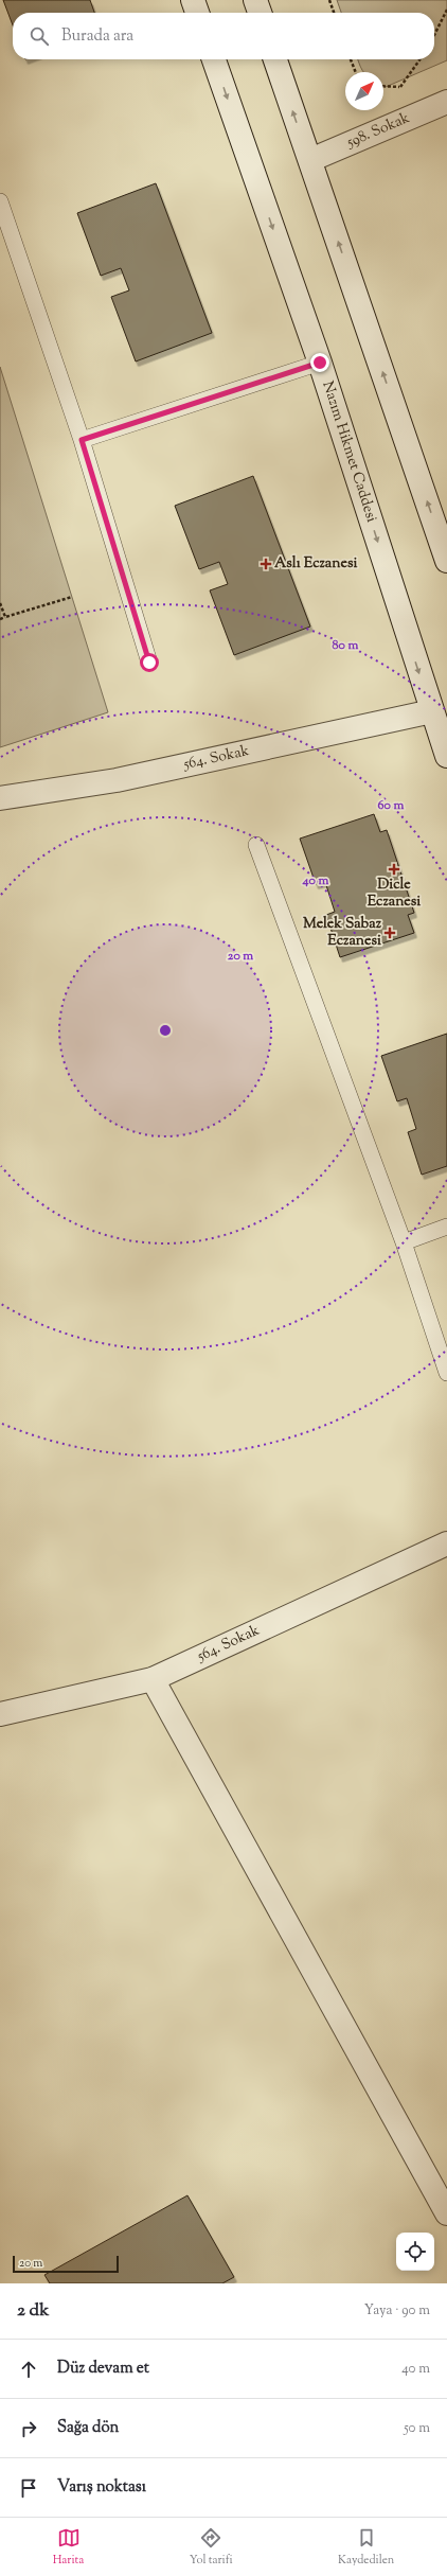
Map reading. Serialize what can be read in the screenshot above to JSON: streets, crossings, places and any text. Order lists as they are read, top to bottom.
{
  "streets": {
    "street": ["598. Sokak", "Nazım Hikmet Caddesi", "564. Sokak"]
  },
  "crossings": [
    ["Nazım Hikmet Caddesi", "564. Sokak"]
  ],
  "places": {
    "health": ["Aslı Eczanesi", "Dicle Eczanesi", "Melek Sabaz Eczanesi"]
  },
  "scale_bar": "20 m",
  "north": "top right",
  "page": {
    "search": "Burada ara",
    "scale": "20 m",
    "heading": ["2 dk", "Yaya · 90 m"],
    "list": [
      ["Düz devam et", "40 m"],
      ["Sağa dön", "50 m"],
      "Varış noktası"
    ],
    "nav": ["Harita", "Yol tarifi", "Kaydedilen"]
  },
  "rings": [
    "80 m",
    "60 m",
    "40 m",
    "20 m"
  ]
}
